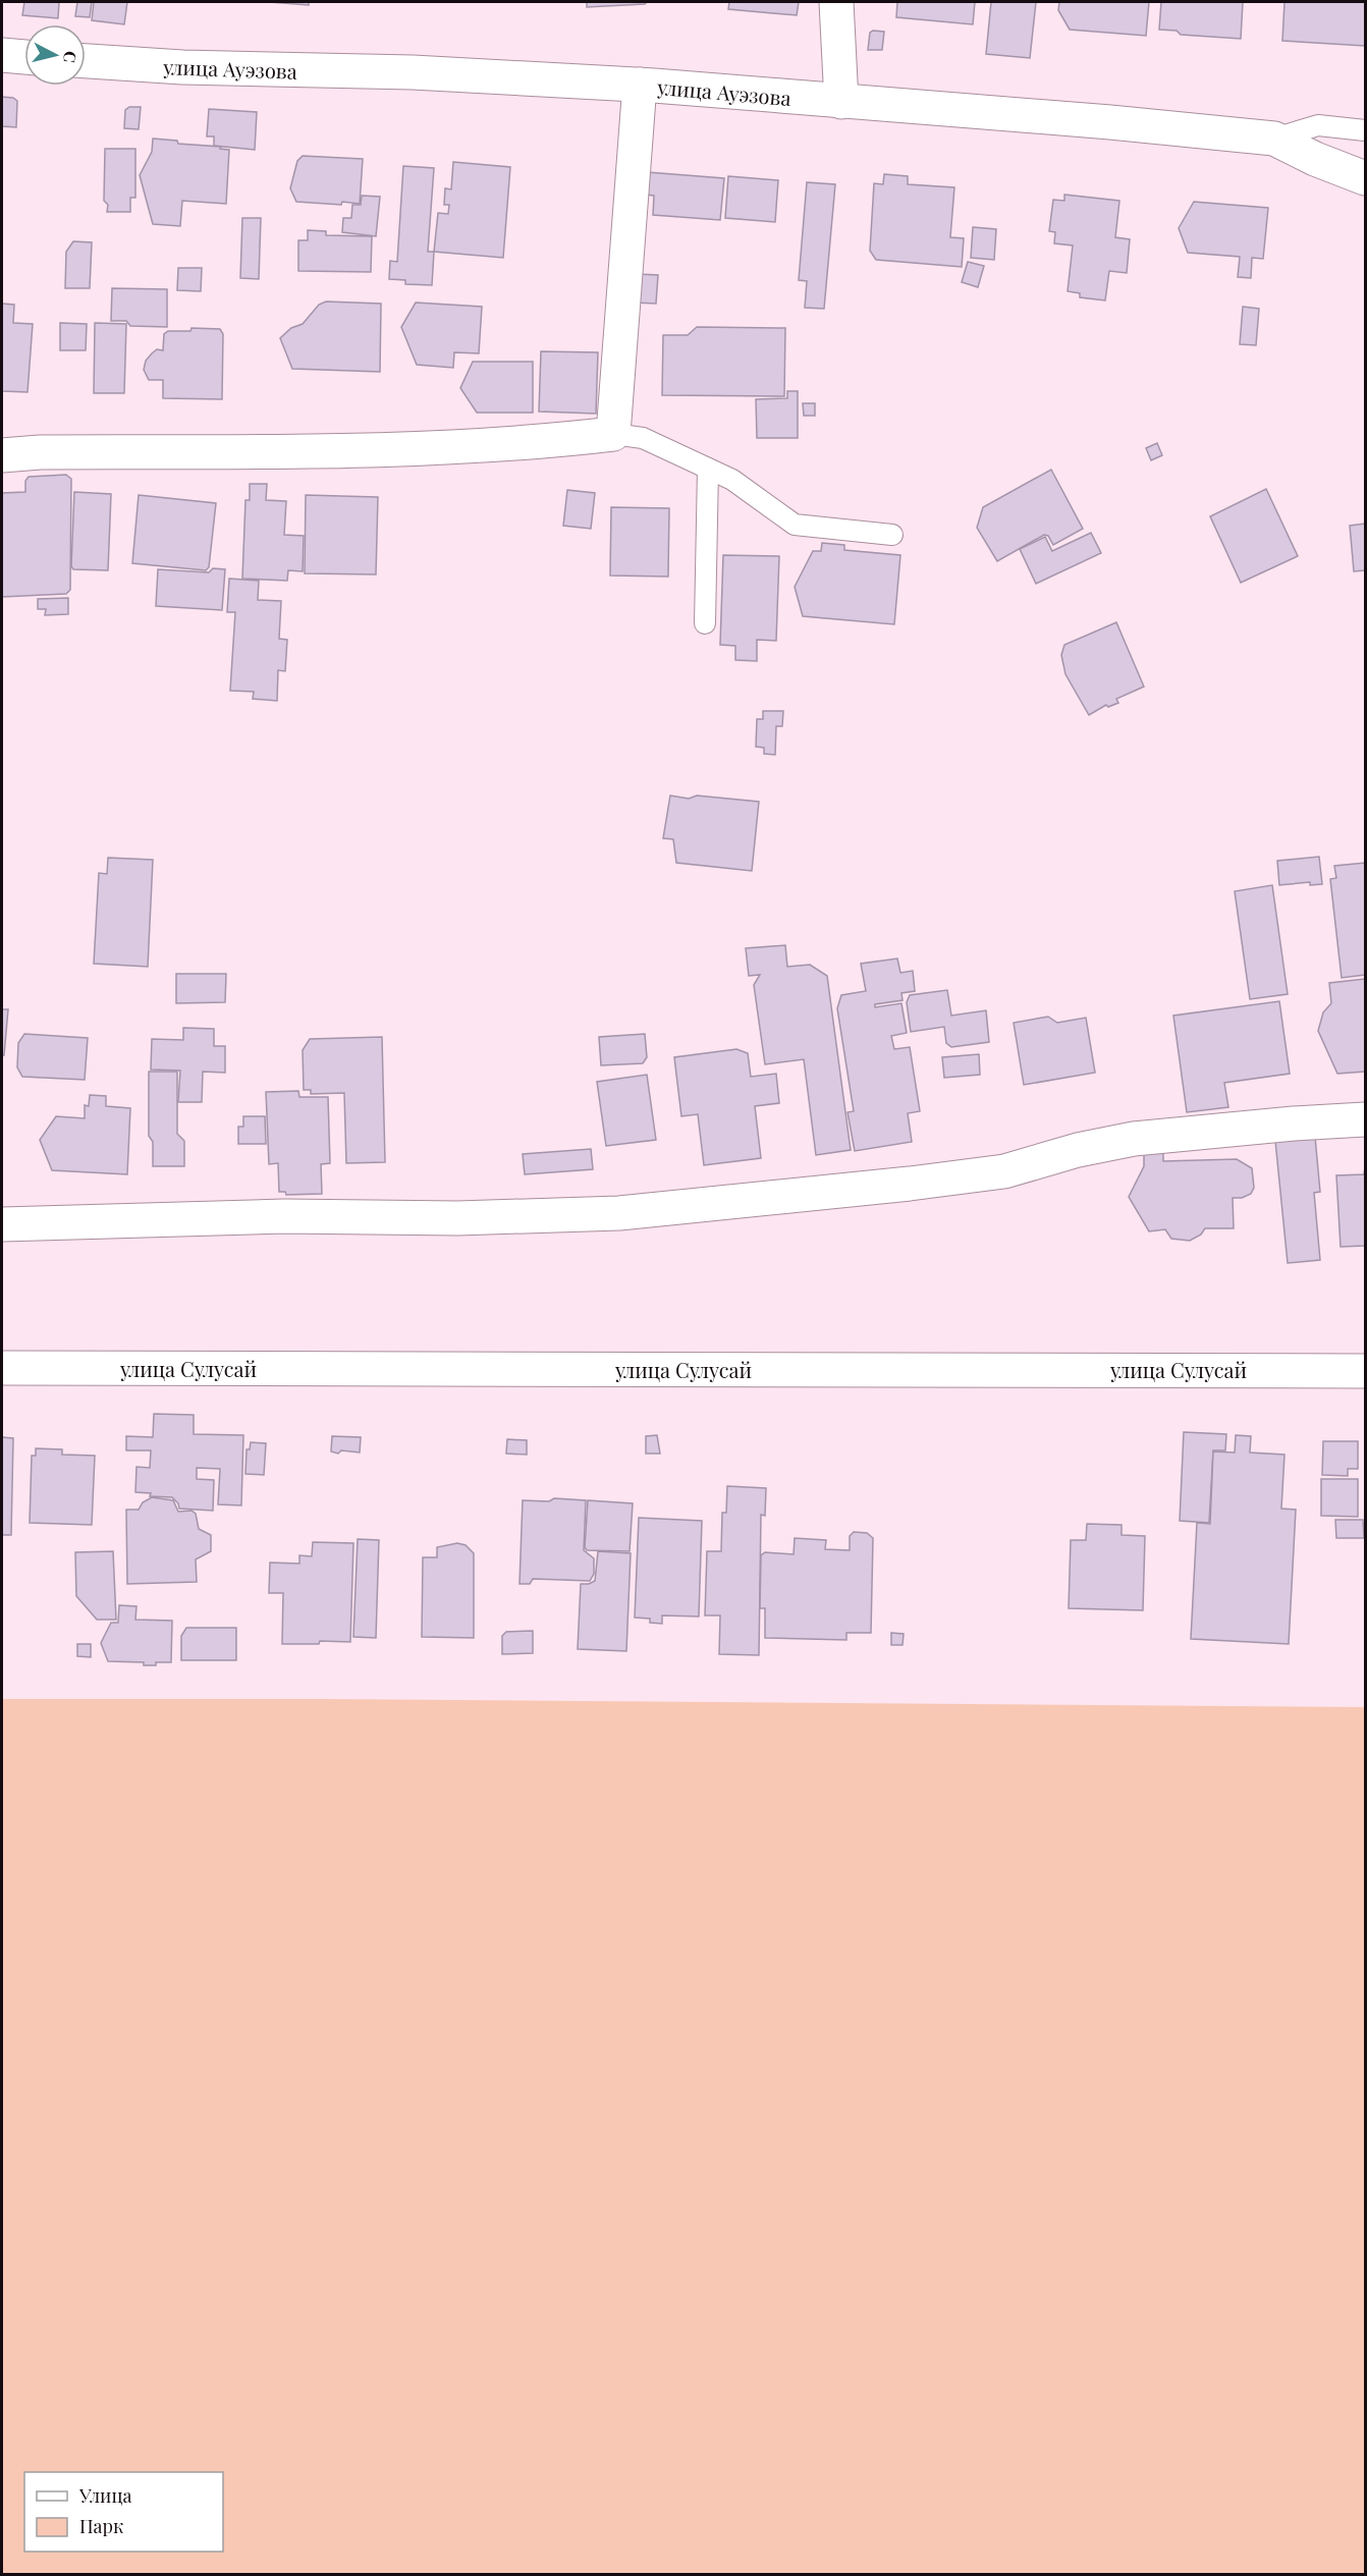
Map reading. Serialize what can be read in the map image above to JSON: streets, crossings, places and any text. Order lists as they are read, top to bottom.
{
  "streets": {
    "street": ["улица Ауэзова", "улица Сулусай"]
  },
  "legend": ["Улица", "Парк"],
  "north": "right"
}
